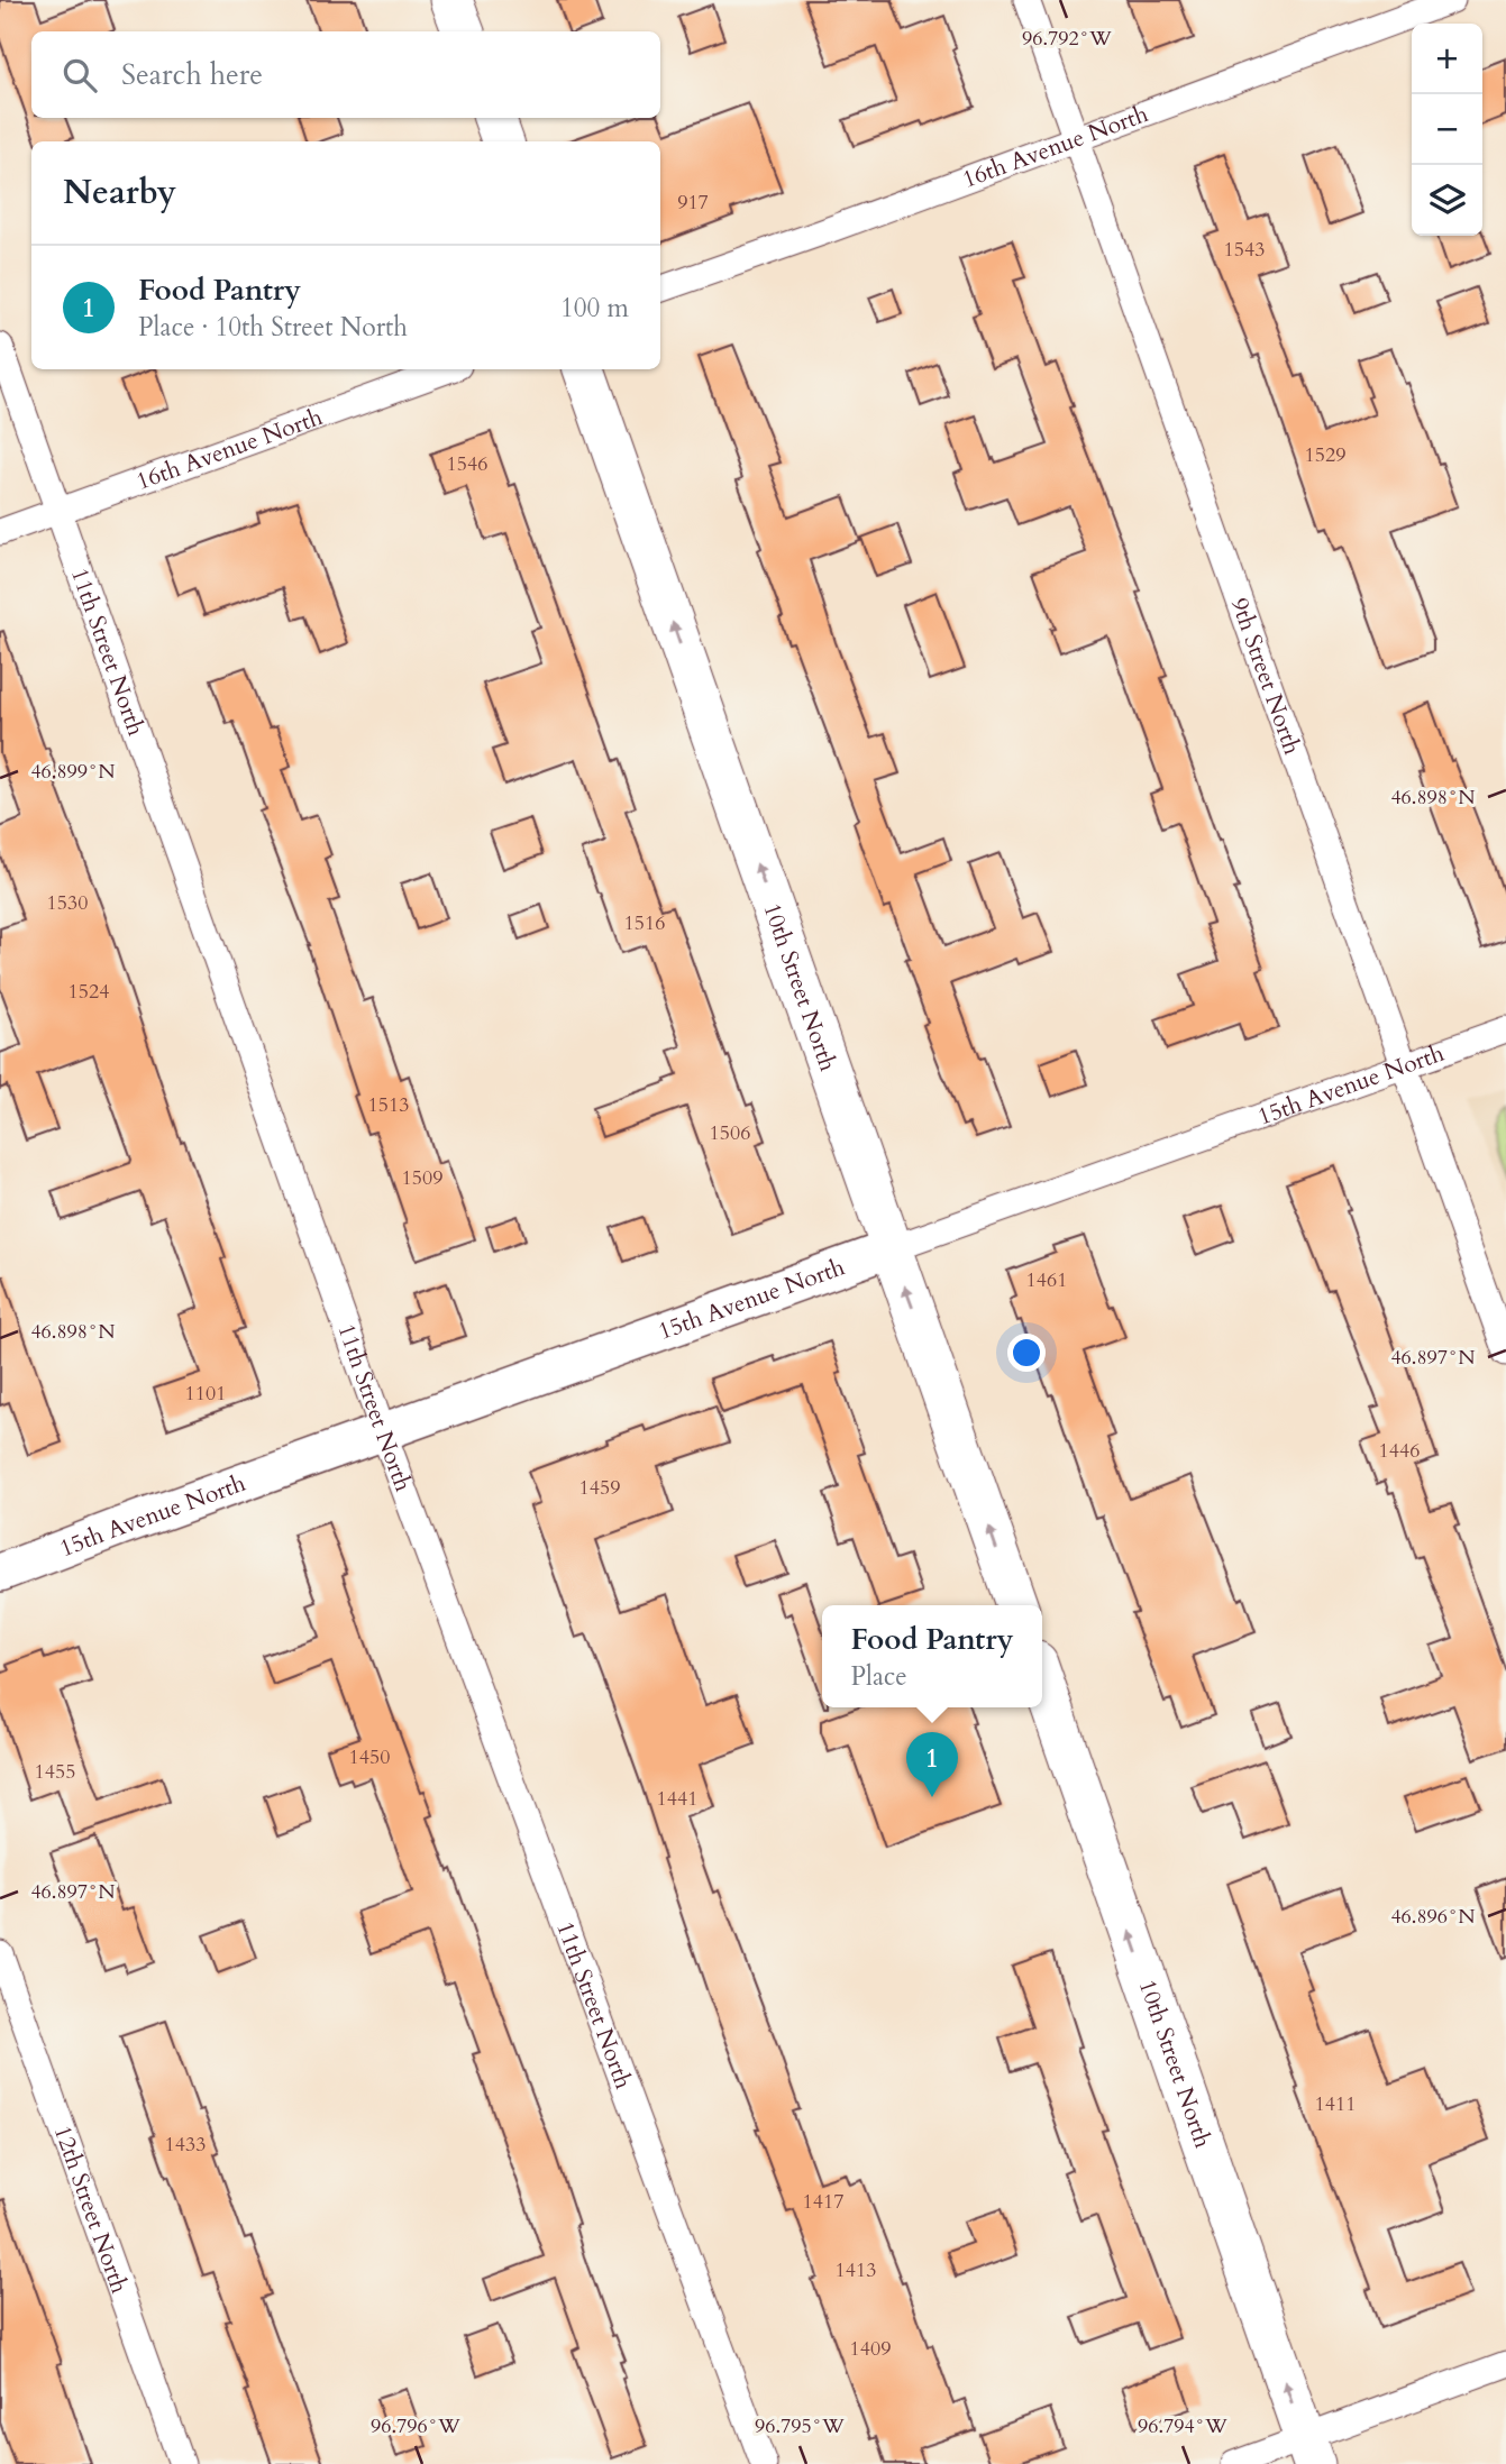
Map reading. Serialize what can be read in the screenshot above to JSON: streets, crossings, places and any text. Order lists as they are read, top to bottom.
{
  "streets": {
    "main road": ["10th Street North"],
    "street": [
      "16th Avenue North",
      "11th Street North",
      "9th Street North",
      "15th Avenue North",
      "12th Street North"
    ]
  },
  "crossings": [
    ["16th Avenue North", "11th Street North"],
    ["16th Avenue North", "9th Street North"],
    ["11th Street North", "15th Avenue North"],
    ["9th Street North", "15th Avenue North"],
    ["10th Street North", "15th Avenue North"]
  ],
  "one_way": ["10th Street North"],
  "house_numbers": [
    "917",
    "1543",
    "1529",
    "1546",
    "1530",
    "1516",
    "1524",
    "1513",
    "1506",
    "1509",
    "1461",
    "1101",
    "1446",
    "1459",
    "1450",
    "1455",
    "1441",
    "1411",
    "1433",
    "1417",
    "1413",
    "1409"
  ],
  "page": {
    "map_buttons": ["+", "−"],
    "search": "Search here",
    "heading": "Nearby",
    "list": [
      {
        "mark": "1",
        "name": "Food Pantry",
        "note": "Place · 10th Street North",
        "value": "100 m"
      }
    ],
    "popup": ["Food Pantry", "Place"],
    "pins": "1"
  },
  "coordinates": [
    "96.792°W",
    "46.899°N",
    "46.898°N",
    "46.897°N",
    "46.896°N",
    "96.796°W",
    "96.795°W",
    "96.794°W"
  ]
}
